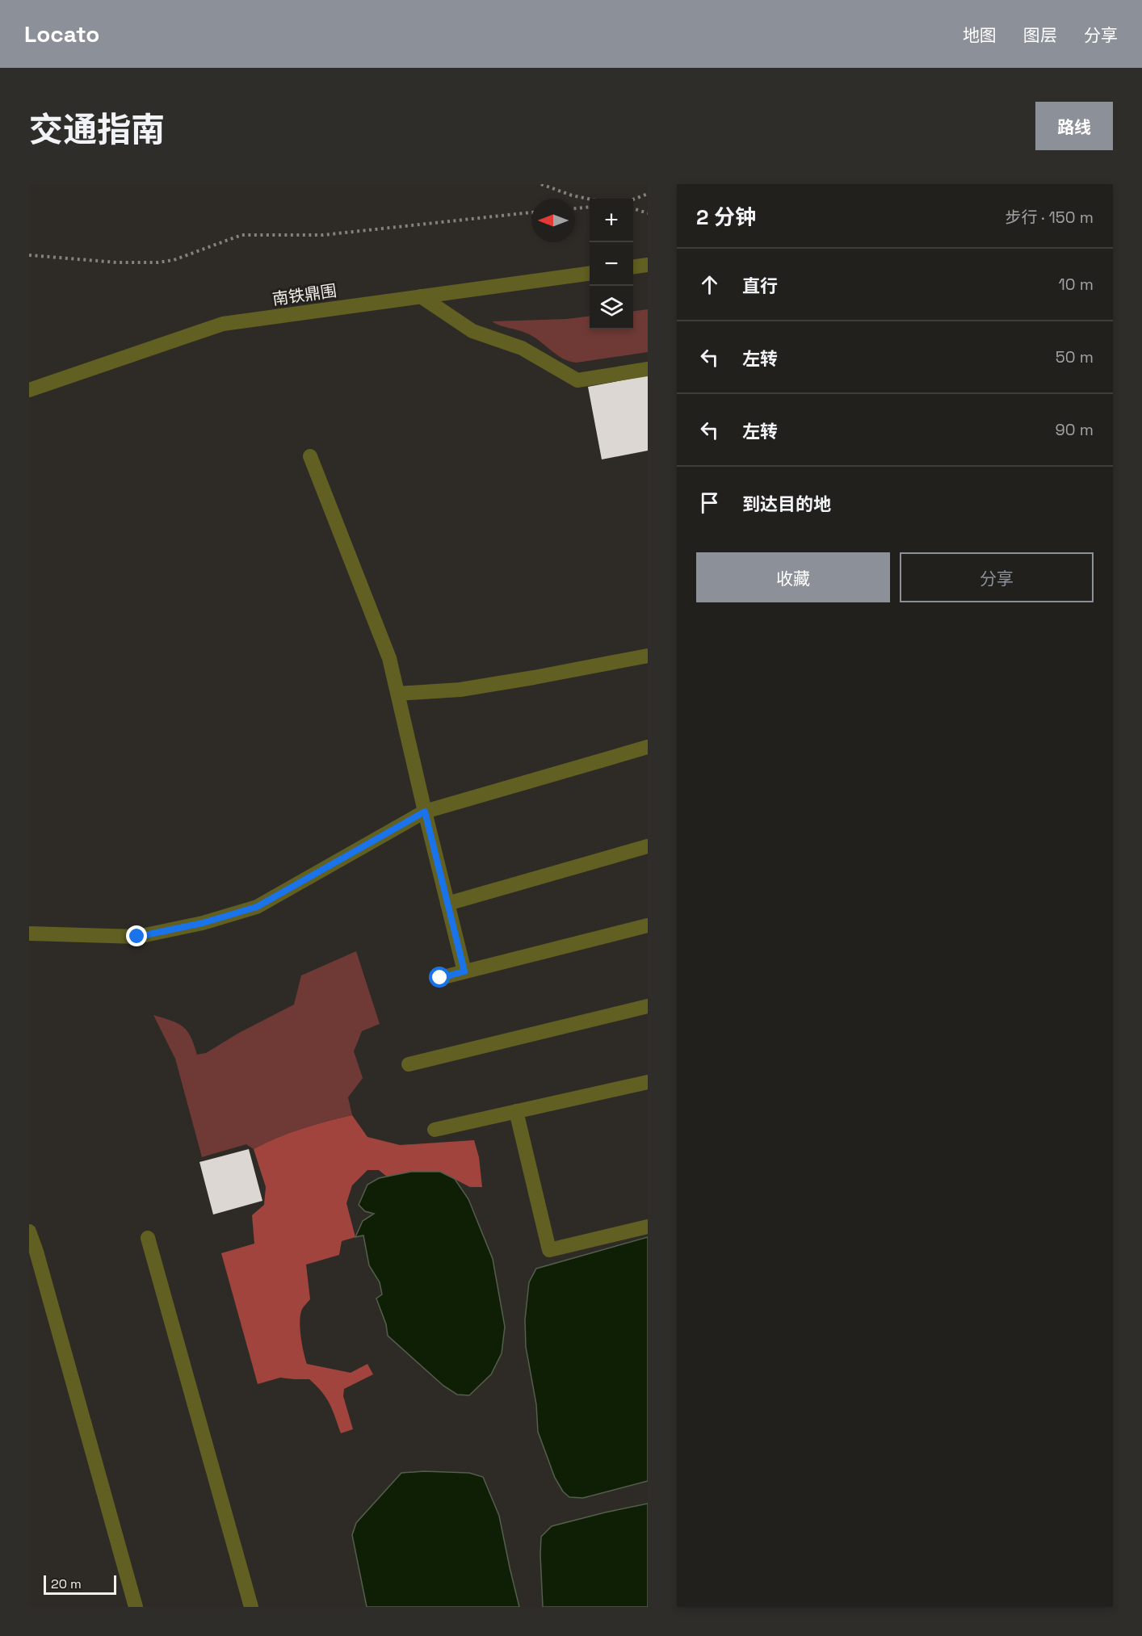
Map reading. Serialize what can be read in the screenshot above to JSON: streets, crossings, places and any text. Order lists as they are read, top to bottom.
{
  "streets": {
    "street": ["南铁鼎围"]
  },
  "scale_bar": "20 m",
  "north": "left",
  "page": {
    "header": "Locato",
    "nav": ["地图", "图层", "分享"],
    "title": "交通指南",
    "buttons": [
      "路线",
      ["收藏", "分享"]
    ],
    "heading": ["2 分钟", "步行 · 150 m"],
    "map_buttons": ["+", "−"],
    "list": [
      ["直行", "10 m"],
      ["左转", "50 m"],
      ["左转", "90 m"],
      "到达目的地"
    ],
    "scale": "20 m"
  }
}
